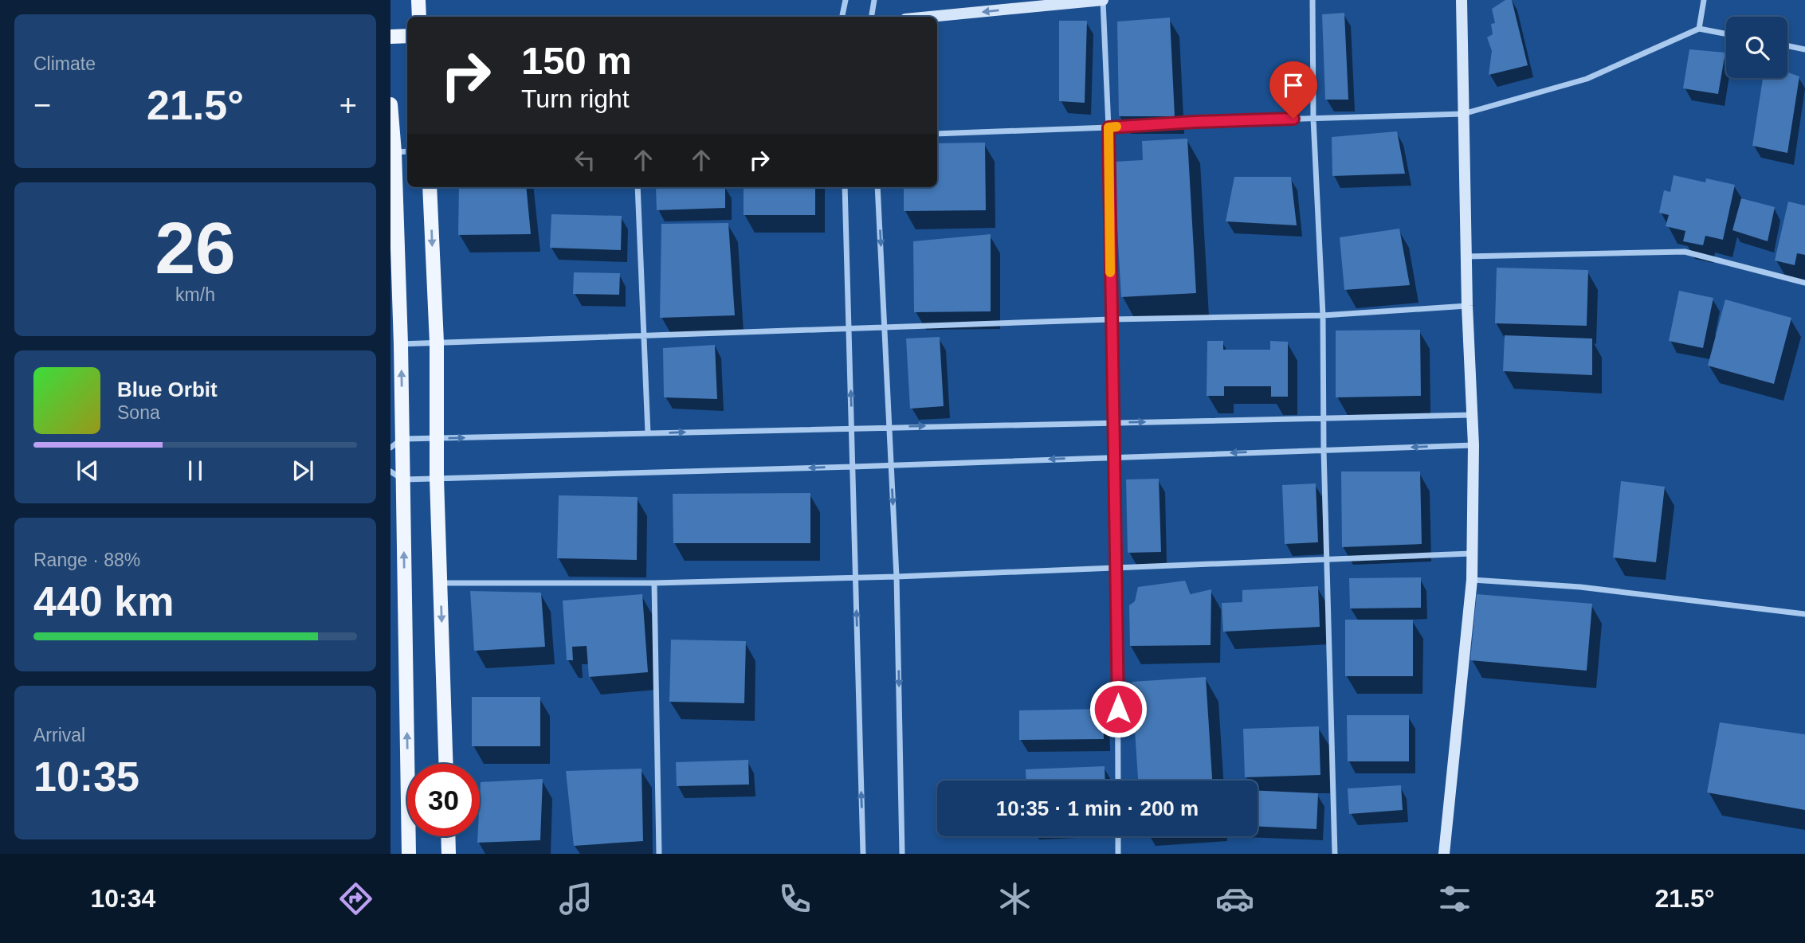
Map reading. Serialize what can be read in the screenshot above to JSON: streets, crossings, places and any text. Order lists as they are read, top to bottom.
{
  "page": {
    "tile": [
      "Climate",
      ["26", "km/h"],
      ["Range · 88%", "440 km"],
      ["Arrival", "10:35"]
    ],
    "turn": ["150 m", "Turn right"],
    "heat": ["−", "21.5°", "+"],
    "song": ["Blue Orbit", "Sona"],
    "limit": "30",
    "trip": "10:35 · 1 min · 200 m",
    "tabs": ["10:34", "21.5°"]
  }
}
